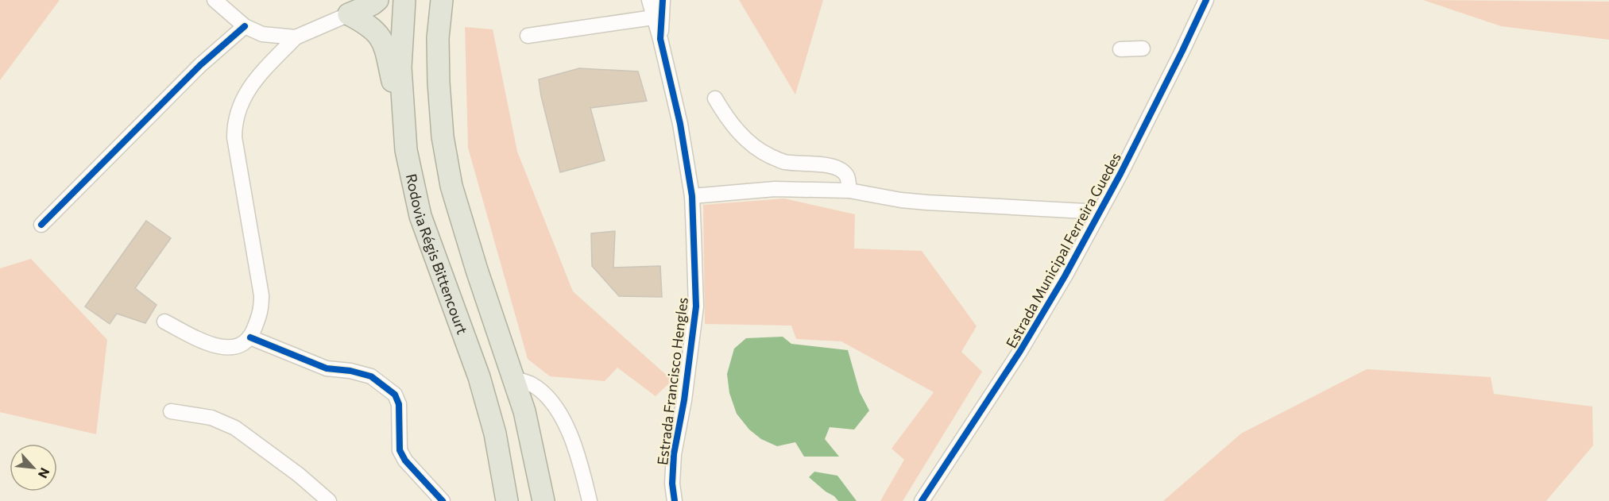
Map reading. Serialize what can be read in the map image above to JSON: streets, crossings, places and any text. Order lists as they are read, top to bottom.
{
  "streets": {
    "highway": ["Rodovia Régis Bittencourt"],
    "street": ["Estrada Municipal Ferreira Guedes", "Estrada Francisco Hengles"]
  },
  "north": "bottom right"
}
